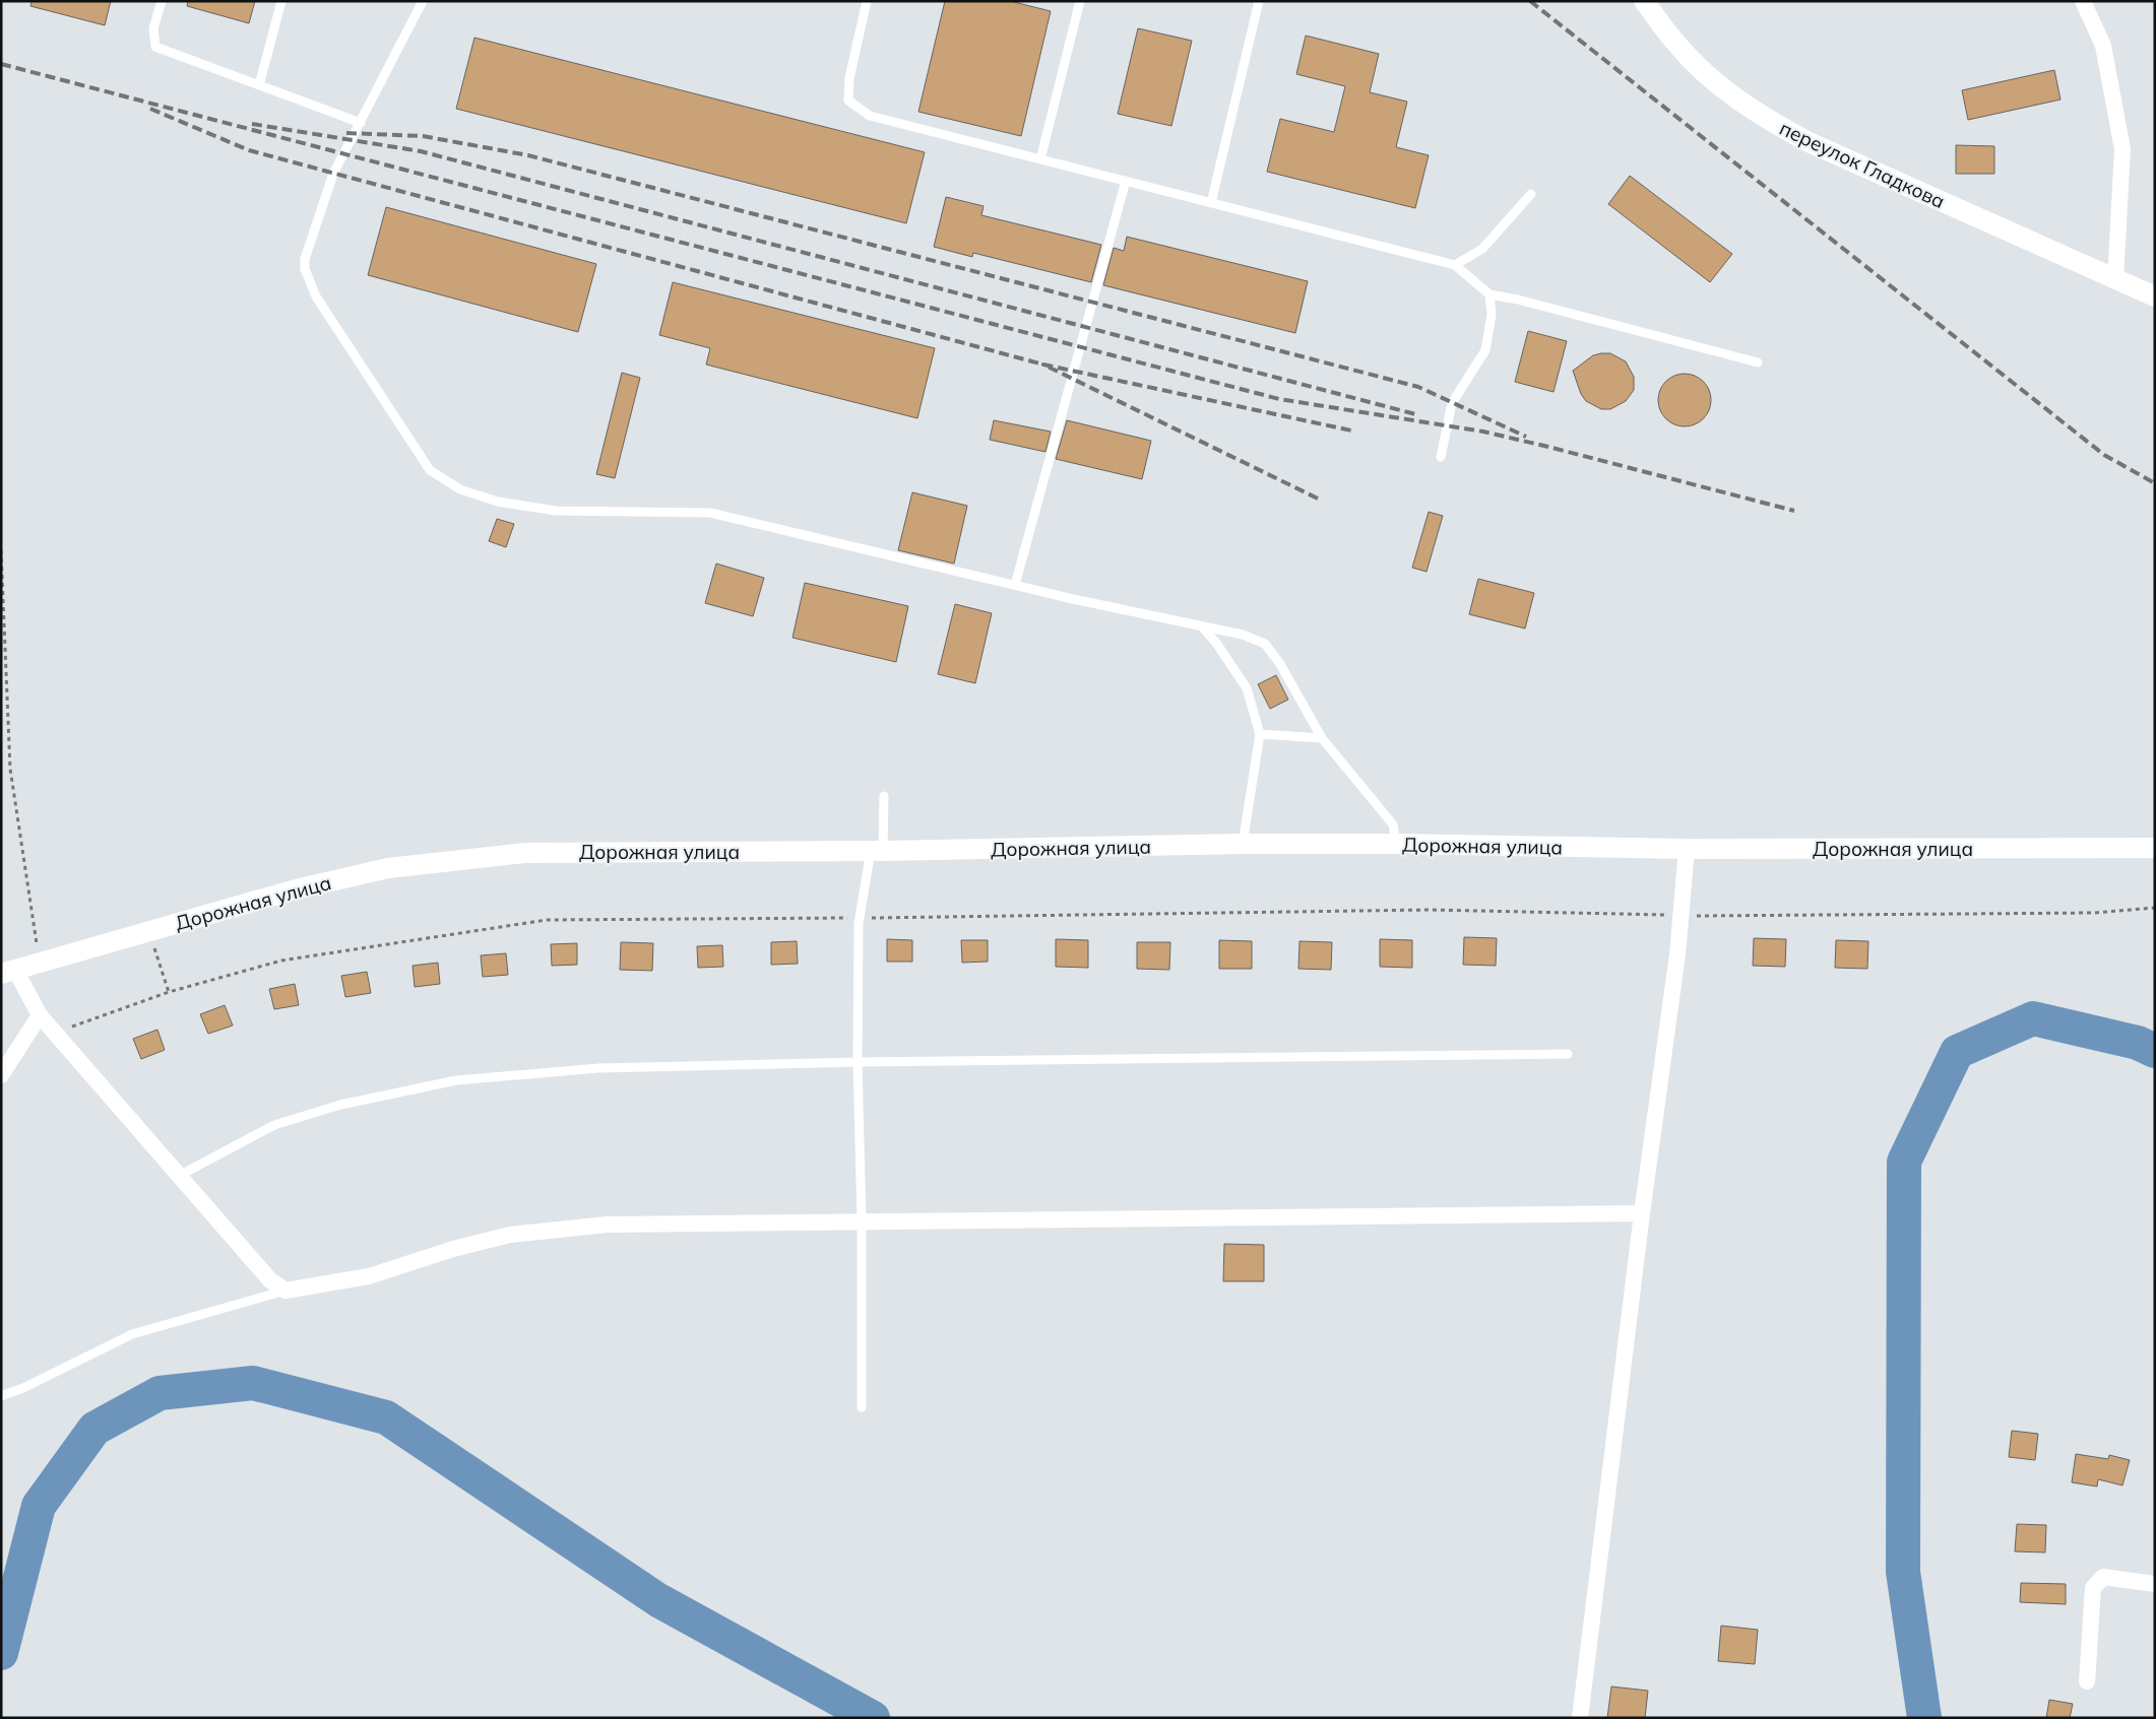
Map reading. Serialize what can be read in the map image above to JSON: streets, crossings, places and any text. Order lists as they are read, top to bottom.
{
  "streets": {
    "street": ["переулок Гладкова", "Дорожная улица"]
  }
}
